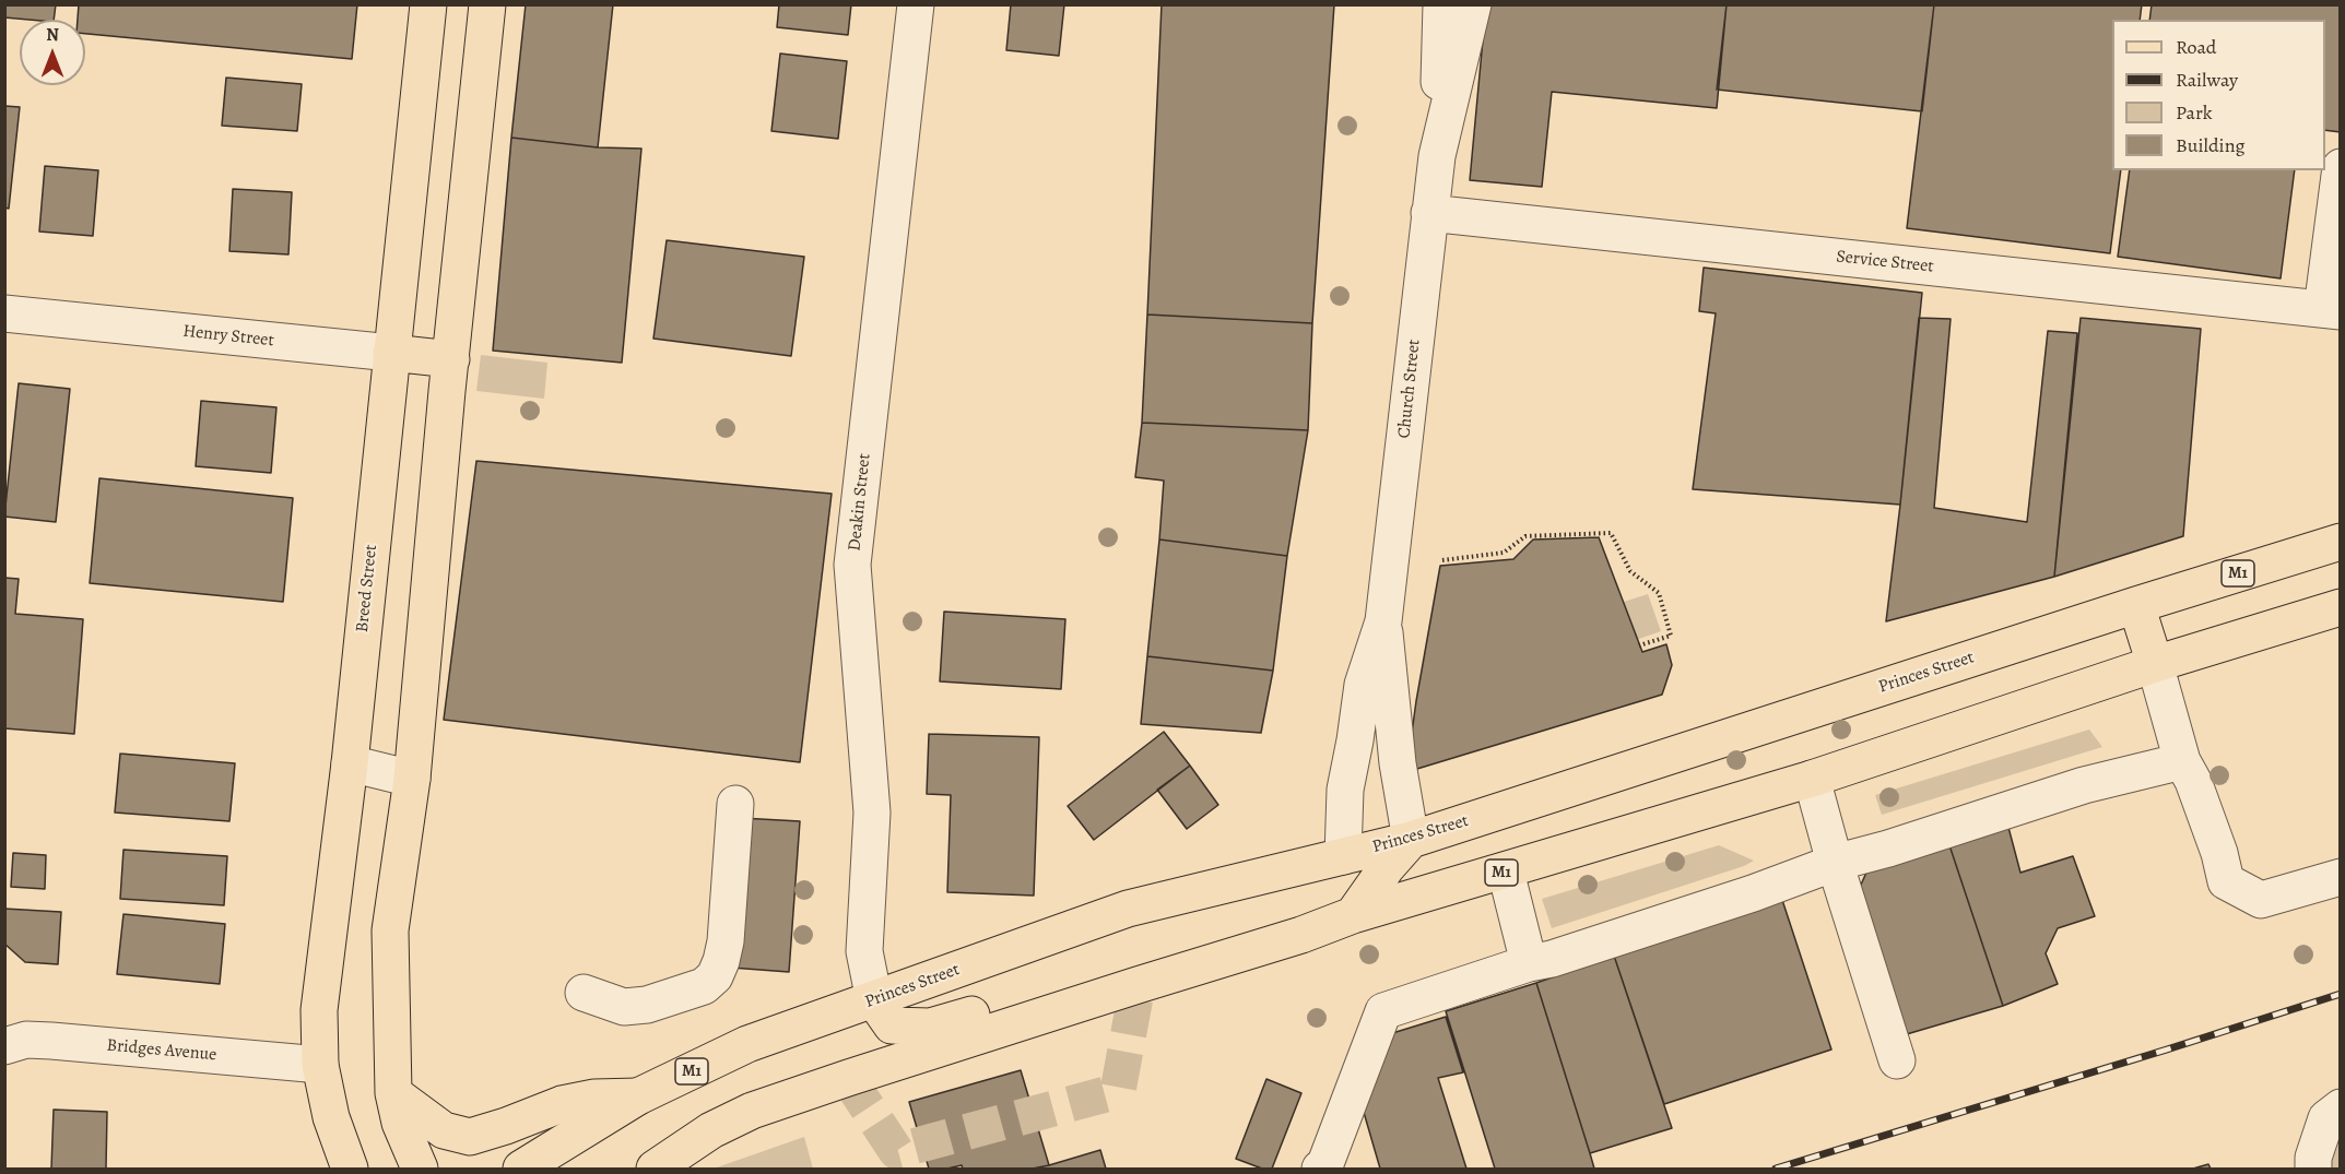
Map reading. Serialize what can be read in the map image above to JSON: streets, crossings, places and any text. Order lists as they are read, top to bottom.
{
  "streets": {
    "main road": [
      "Henry Street",
      "M1",
      "Breed Street",
      "Princes Street"
    ],
    "street": [
      "Service Street",
      "Church Street",
      "Deakin Street",
      "Bridges Avenue"
    ]
  },
  "crossings": [
    ["Service Street", "Church Street"],
    ["Henry Street", "Breed Street"],
    ["Church Street", "Princes Street"],
    ["Deakin Street", "Princes Street"],
    ["Breed Street", "Bridges Avenue"]
  ],
  "legend": [
    "Road",
    "Railway",
    "Park",
    "Building"
  ],
  "north": "top"
}
